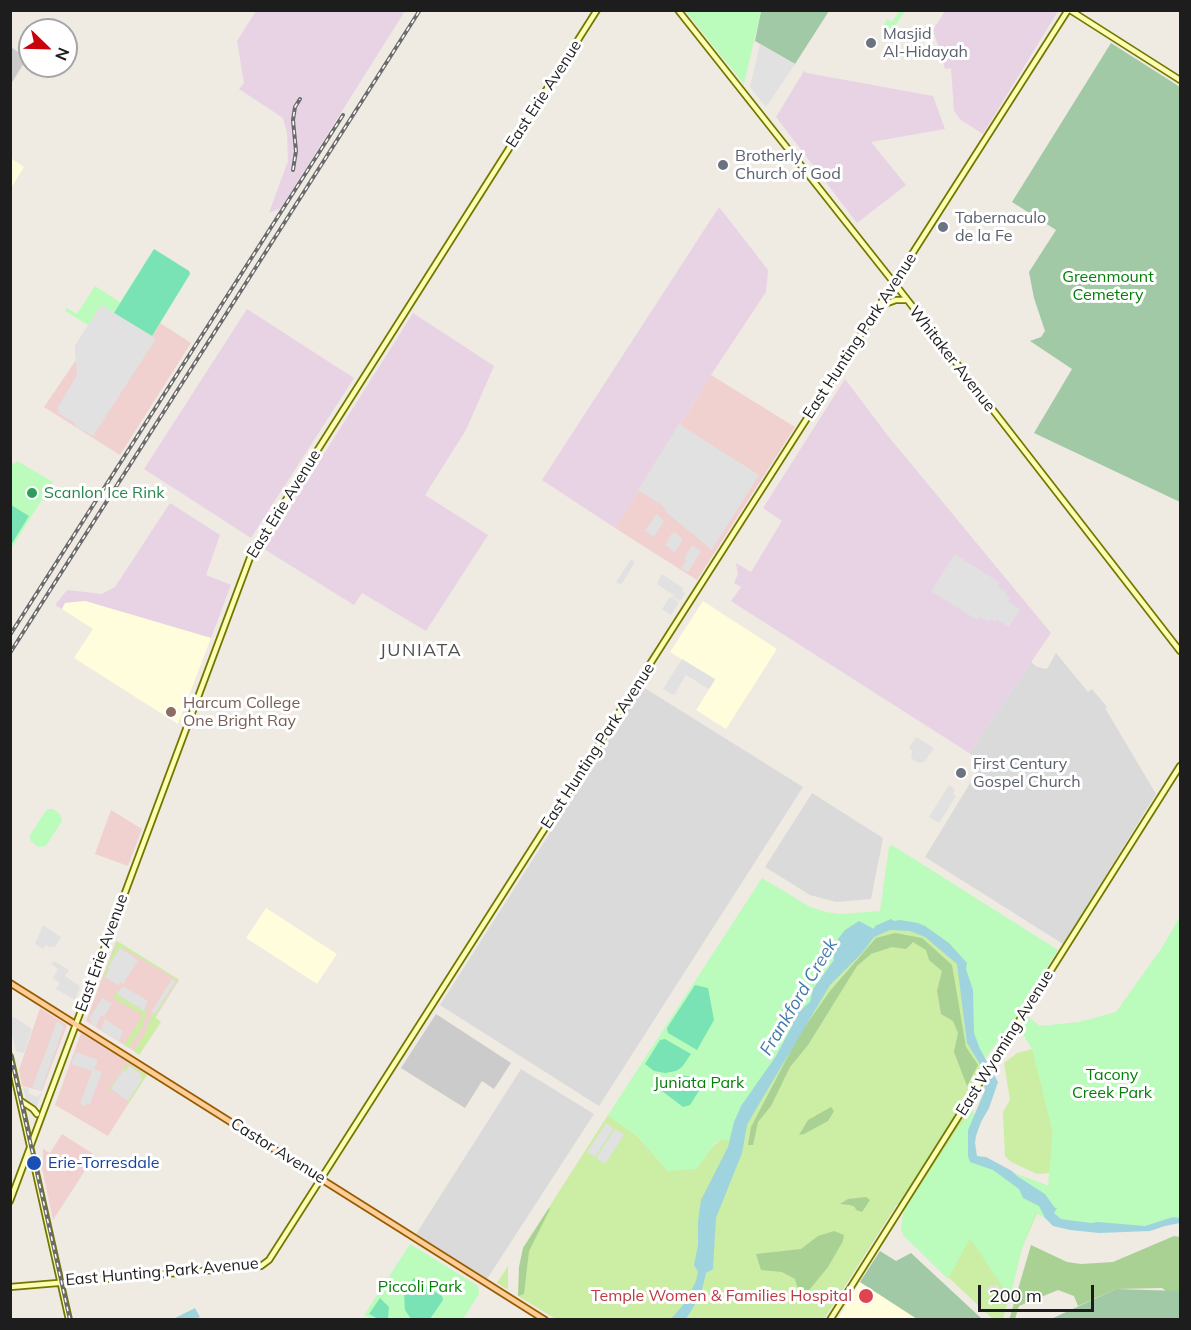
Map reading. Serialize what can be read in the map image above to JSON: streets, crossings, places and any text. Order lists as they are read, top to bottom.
{
  "streets": {
    "main road": [
      "East Erie Avenue",
      "East Hunting Park Avenue",
      "Whitaker Avenue",
      "East Wyoming Avenue",
      "Castor Avenue"
    ]
  },
  "crossings": [
    ["East Erie Avenue", "Castor Avenue"],
    ["East Hunting Park Avenue", "Whitaker Avenue"],
    ["East Hunting Park Avenue", "Castor Avenue"]
  ],
  "districts": ["JUNIATA"],
  "water": ["Frankford Creek"],
  "parks": [
    "Greenmount Cemetery",
    "Tacony Creek Park",
    "Juniata Park",
    "Piccoli Park"
  ],
  "places": [
    "Masjid Al-Hidayah",
    "Brotherly Church of God",
    "Tabernaculo de la Fe",
    "Scanlon Ice Rink",
    "Harcum College One Bright Ray",
    "First Century Gospel Church",
    "Erie-Torresdale",
    "Temple Women & Families Hospital"
  ],
  "scale_bar": "200 m",
  "north": "bottom right"
}
